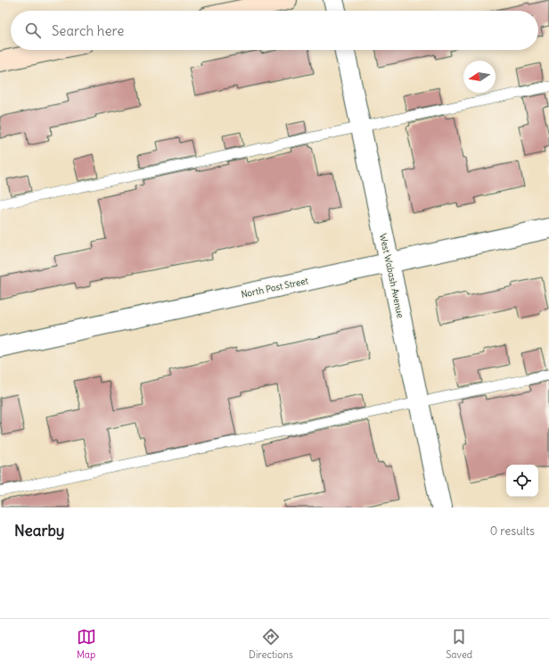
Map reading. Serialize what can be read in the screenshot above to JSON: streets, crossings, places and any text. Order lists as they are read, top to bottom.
{
  "streets": {
    "street": ["West Wabash Avenue", "North Post Street"]
  },
  "crossings": [
    ["West Wabash Avenue", "North Post Street"]
  ],
  "north": "left",
  "page": {
    "search": "Search here",
    "heading": ["Nearby", "0 results"],
    "nav": ["Map", "Directions", "Saved"]
  }
}
